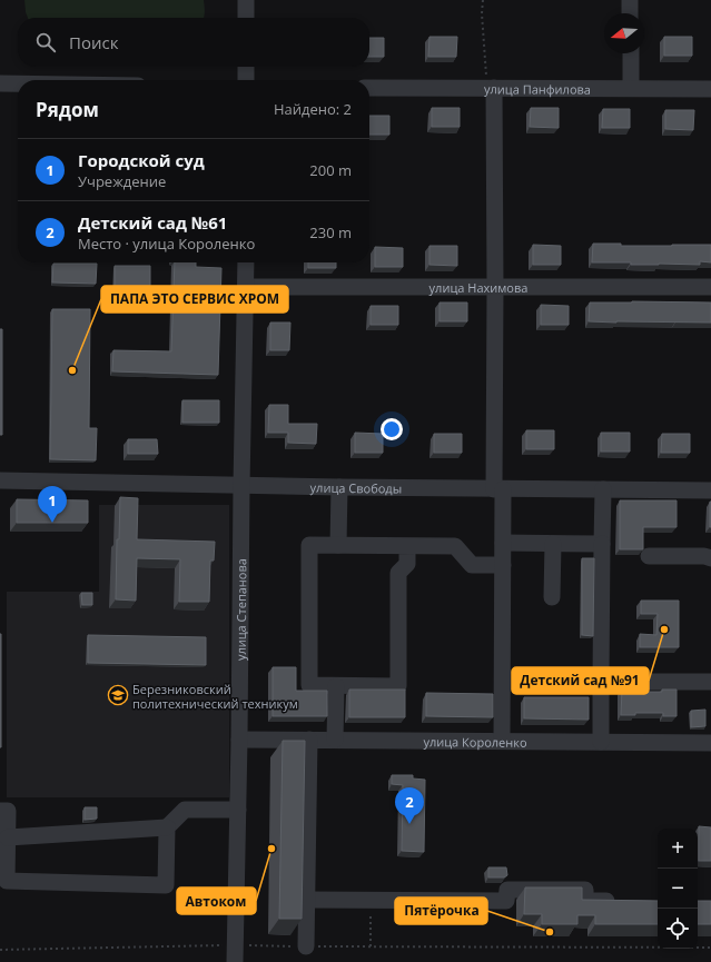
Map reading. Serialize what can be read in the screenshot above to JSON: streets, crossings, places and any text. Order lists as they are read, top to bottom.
{
  "streets": {
    "street": [
      "улица Панфилова",
      "улица Нахимова",
      "улица Свободы",
      "улица Степанова",
      "улица Короленко"
    ]
  },
  "crossings": [
    ["улица Нахимова", "улица Степанова"],
    ["улица Свободы", "улица Степанова"],
    ["улица Степанова", "улица Короленко"]
  ],
  "places": {
    "other": [
      "ПАПА ЭТО СЕРВИС ХРОМ",
      "Детский сад №91",
      "Автоком",
      "Пятёрочка"
    ],
    "school or university": ["Березниковский политехнический техникум"]
  },
  "north": "left",
  "page": {
    "search": "Поиск",
    "heading": ["Рядом", "Найдено: 2"],
    "list": [
      {
        "mark": "1",
        "name": "Городской суд",
        "note": "Учреждение",
        "value": "200 m"
      },
      {
        "mark": "2",
        "name": "Детский сад №61",
        "note": "Место · улица Короленко",
        "value": "230 m"
      }
    ],
    "pins": ["1", "2"],
    "map_buttons": ["+", "−"]
  }
}
